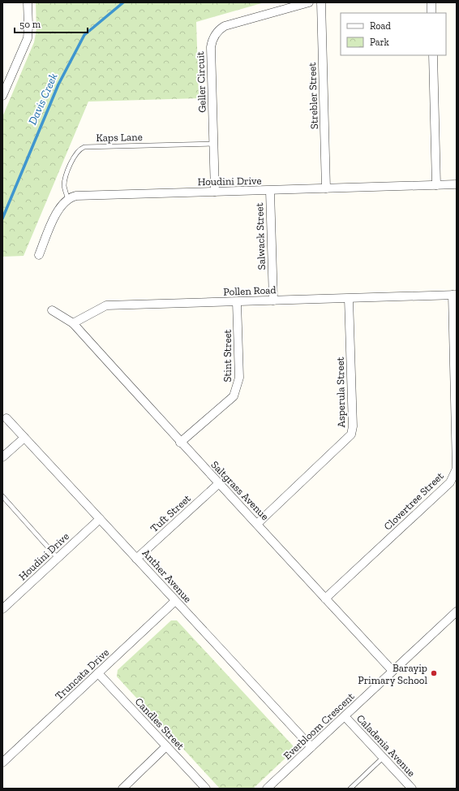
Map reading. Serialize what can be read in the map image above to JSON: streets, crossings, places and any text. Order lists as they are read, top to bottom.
{
  "streets": {
    "street": [
      "Geller Circuit",
      "Strebler Street",
      "Houdini Drive",
      "Salwack Street",
      "Pollen Road",
      "Stint Street",
      "Asperula Street",
      "Saltgrass Avenue",
      "Clovertree Street",
      "Tuft Street",
      "Anther Avenue",
      "Truncata Drive",
      "Candles Street",
      "Everbloom Crescent",
      "Caladenia Avenue"
    ],
    "lane": ["Kaps Lane"]
  },
  "crossings": [
    ["Geller Circuit", "Kaps Lane"],
    ["Geller Circuit", "Houdini Drive"],
    ["Strebler Street", "Houdini Drive"],
    ["Kaps Lane", "Houdini Drive"],
    ["Houdini Drive", "Salwack Street"],
    ["Houdini Drive", "Anther Avenue"],
    ["Salwack Street", "Pollen Road"],
    ["Pollen Road", "Stint Street"],
    ["Pollen Road", "Asperula Street"],
    ["Pollen Road", "Saltgrass Avenue"],
    ["Pollen Road", "Clovertree Street"],
    ["Stint Street", "Saltgrass Avenue"],
    ["Asperula Street", "Saltgrass Avenue"],
    ["Saltgrass Avenue", "Clovertree Street"],
    ["Saltgrass Avenue", "Tuft Street"],
    ["Saltgrass Avenue", "Everbloom Crescent"],
    ["Tuft Street", "Anther Avenue"],
    ["Anther Avenue", "Truncata Drive"],
    ["Anther Avenue", "Everbloom Crescent"],
    ["Truncata Drive", "Candles Street"],
    ["Everbloom Crescent", "Caladenia Avenue"]
  ],
  "water": ["Davis Creek"],
  "places": ["Barayip Primary School"],
  "legend": ["Road", "Park"],
  "scale_bar": "50 m"
}
